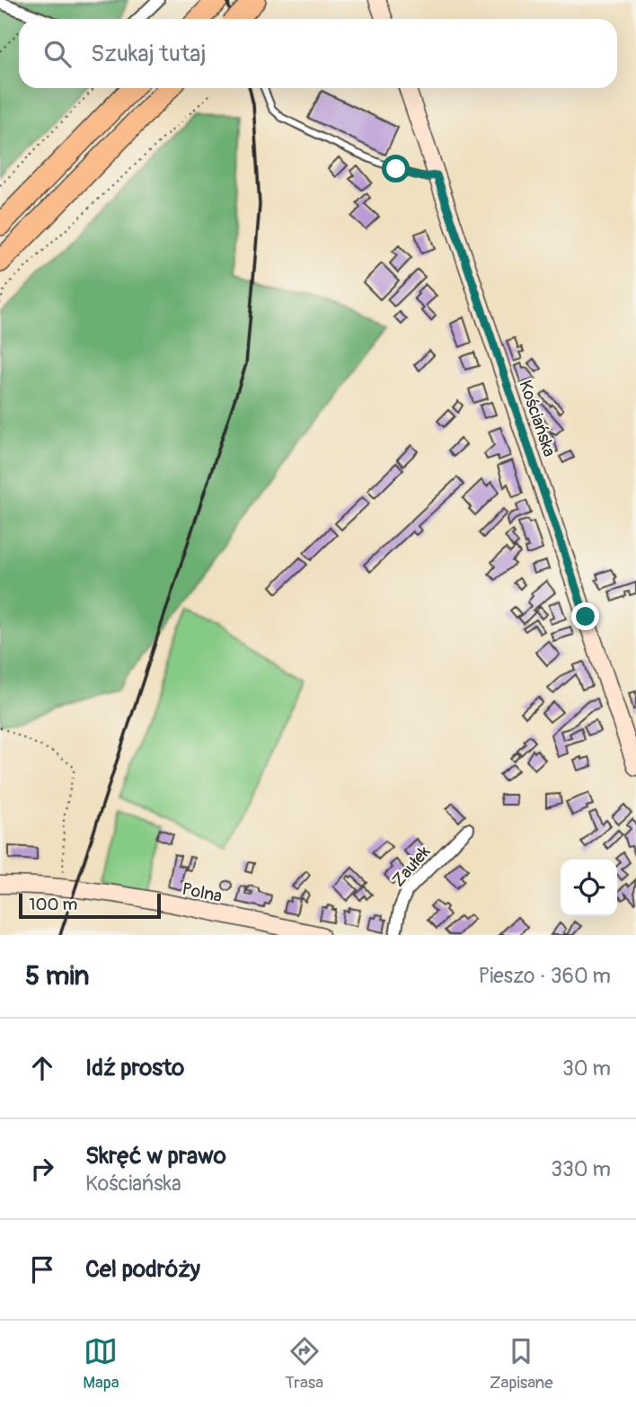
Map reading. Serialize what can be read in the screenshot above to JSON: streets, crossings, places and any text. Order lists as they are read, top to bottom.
{
  "streets": {
    "street": ["Kościańska", "Zaułek", "Polna"]
  },
  "scale_bar": "100 m",
  "page": {
    "search": "Szukaj tutaj",
    "scale": "100 m",
    "heading": ["5 min", "Pieszo · 360 m"],
    "list": [
      ["Idź prosto", "30 m"],
      ["Skręć w prawo", "Kościańska", "330 m"],
      "Cel podróży"
    ],
    "nav": ["Mapa", "Trasa", "Zapisane"]
  }
}
